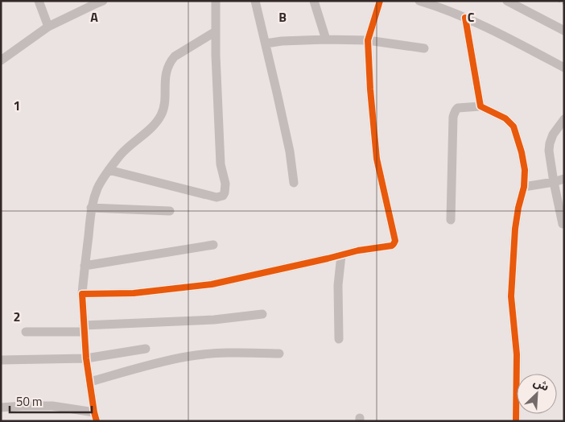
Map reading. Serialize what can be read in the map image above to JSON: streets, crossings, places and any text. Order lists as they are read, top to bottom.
{
  "scale_bar": "50 m",
  "north": "top right",
  "grid": {
    "columns": ["A", "B", "C"],
    "rows": ["1", "2"]
  }
}
